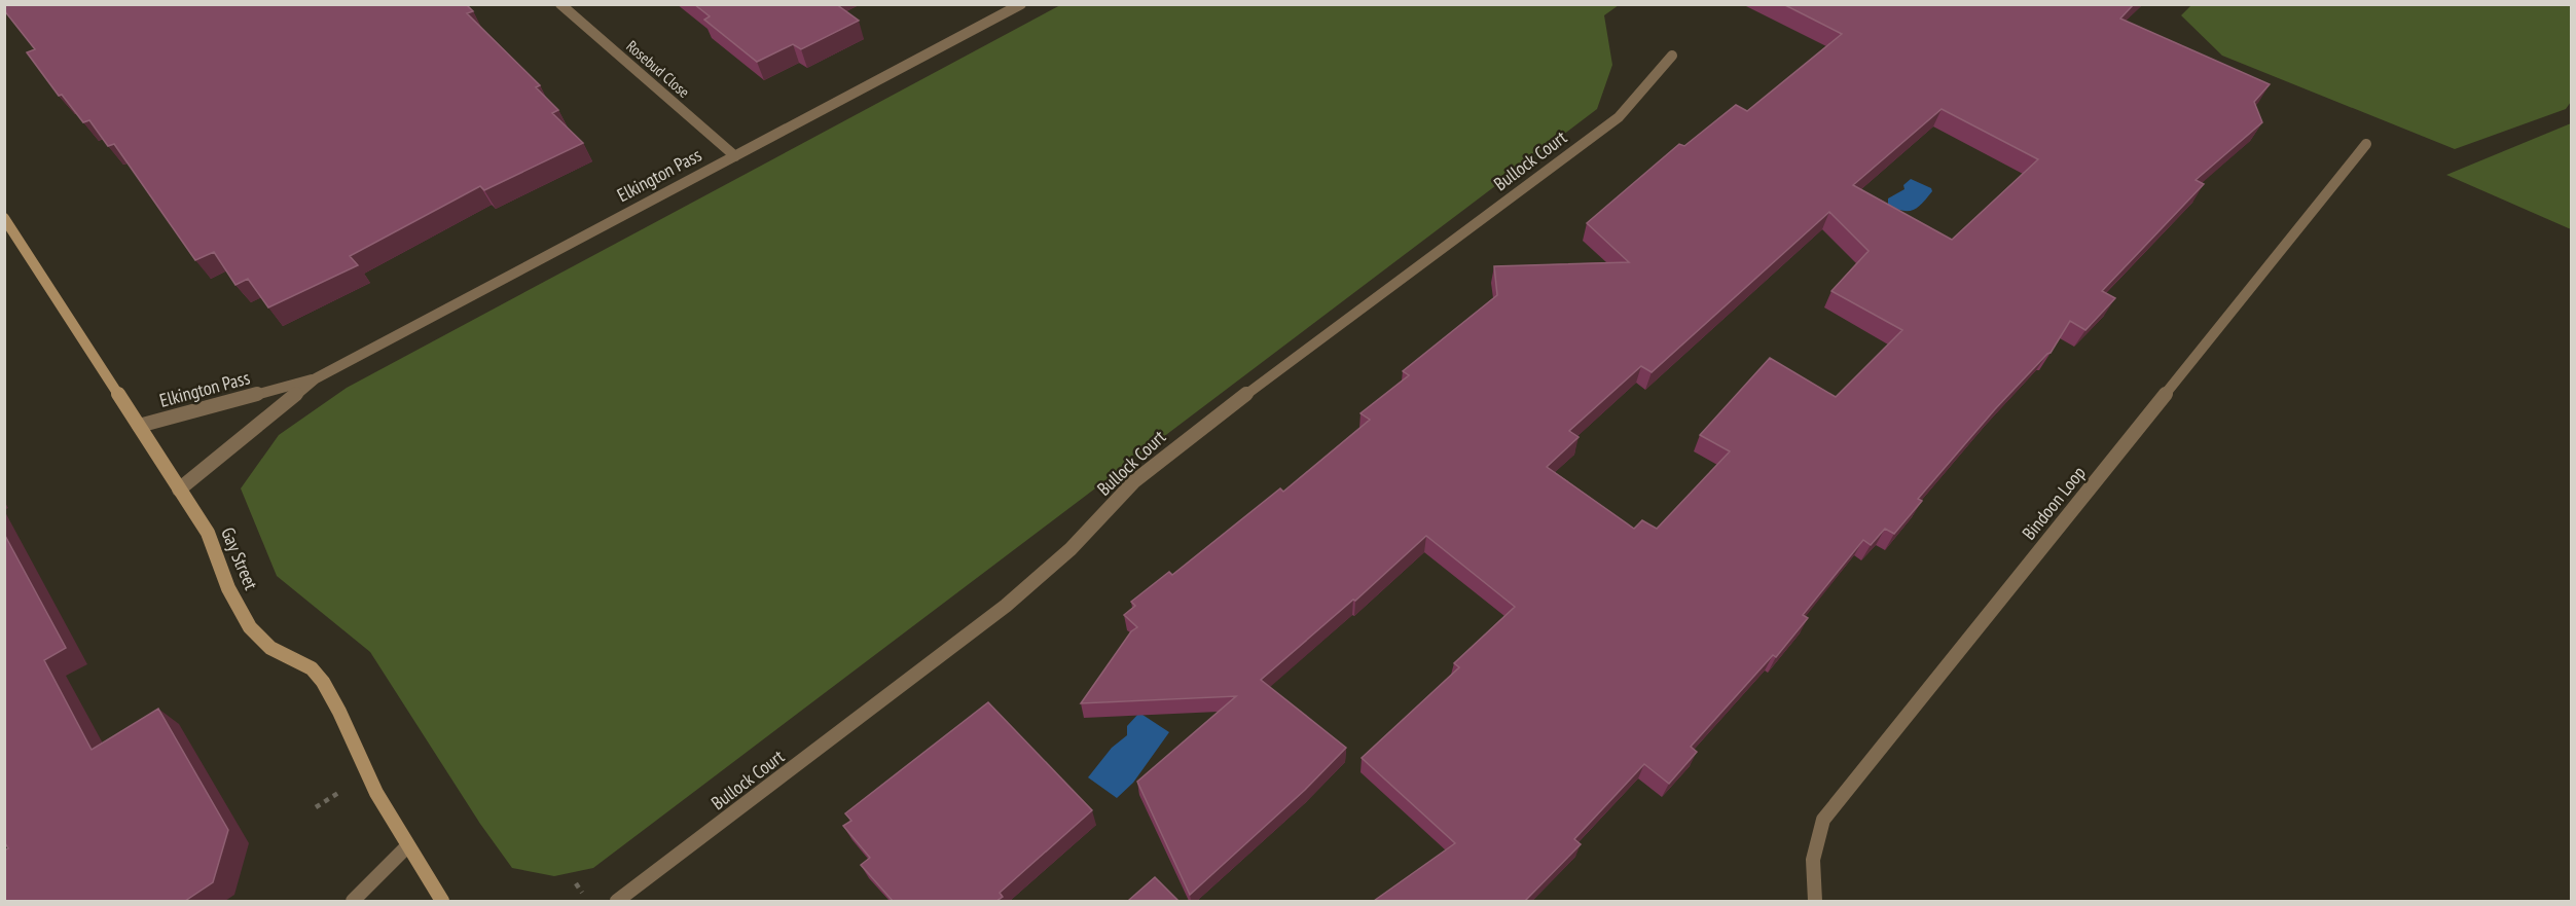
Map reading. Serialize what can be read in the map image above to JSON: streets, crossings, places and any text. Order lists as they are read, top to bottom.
{
  "streets": {
    "street": [
      "Rosebud Close",
      "Bullock Court",
      "Elkington Pass",
      "Bindoon Loop",
      "Gay Street"
    ]
  },
  "crossings": [
    ["Rosebud Close", "Elkington Pass"],
    ["Elkington Pass", "Gay Street"]
  ]
}
